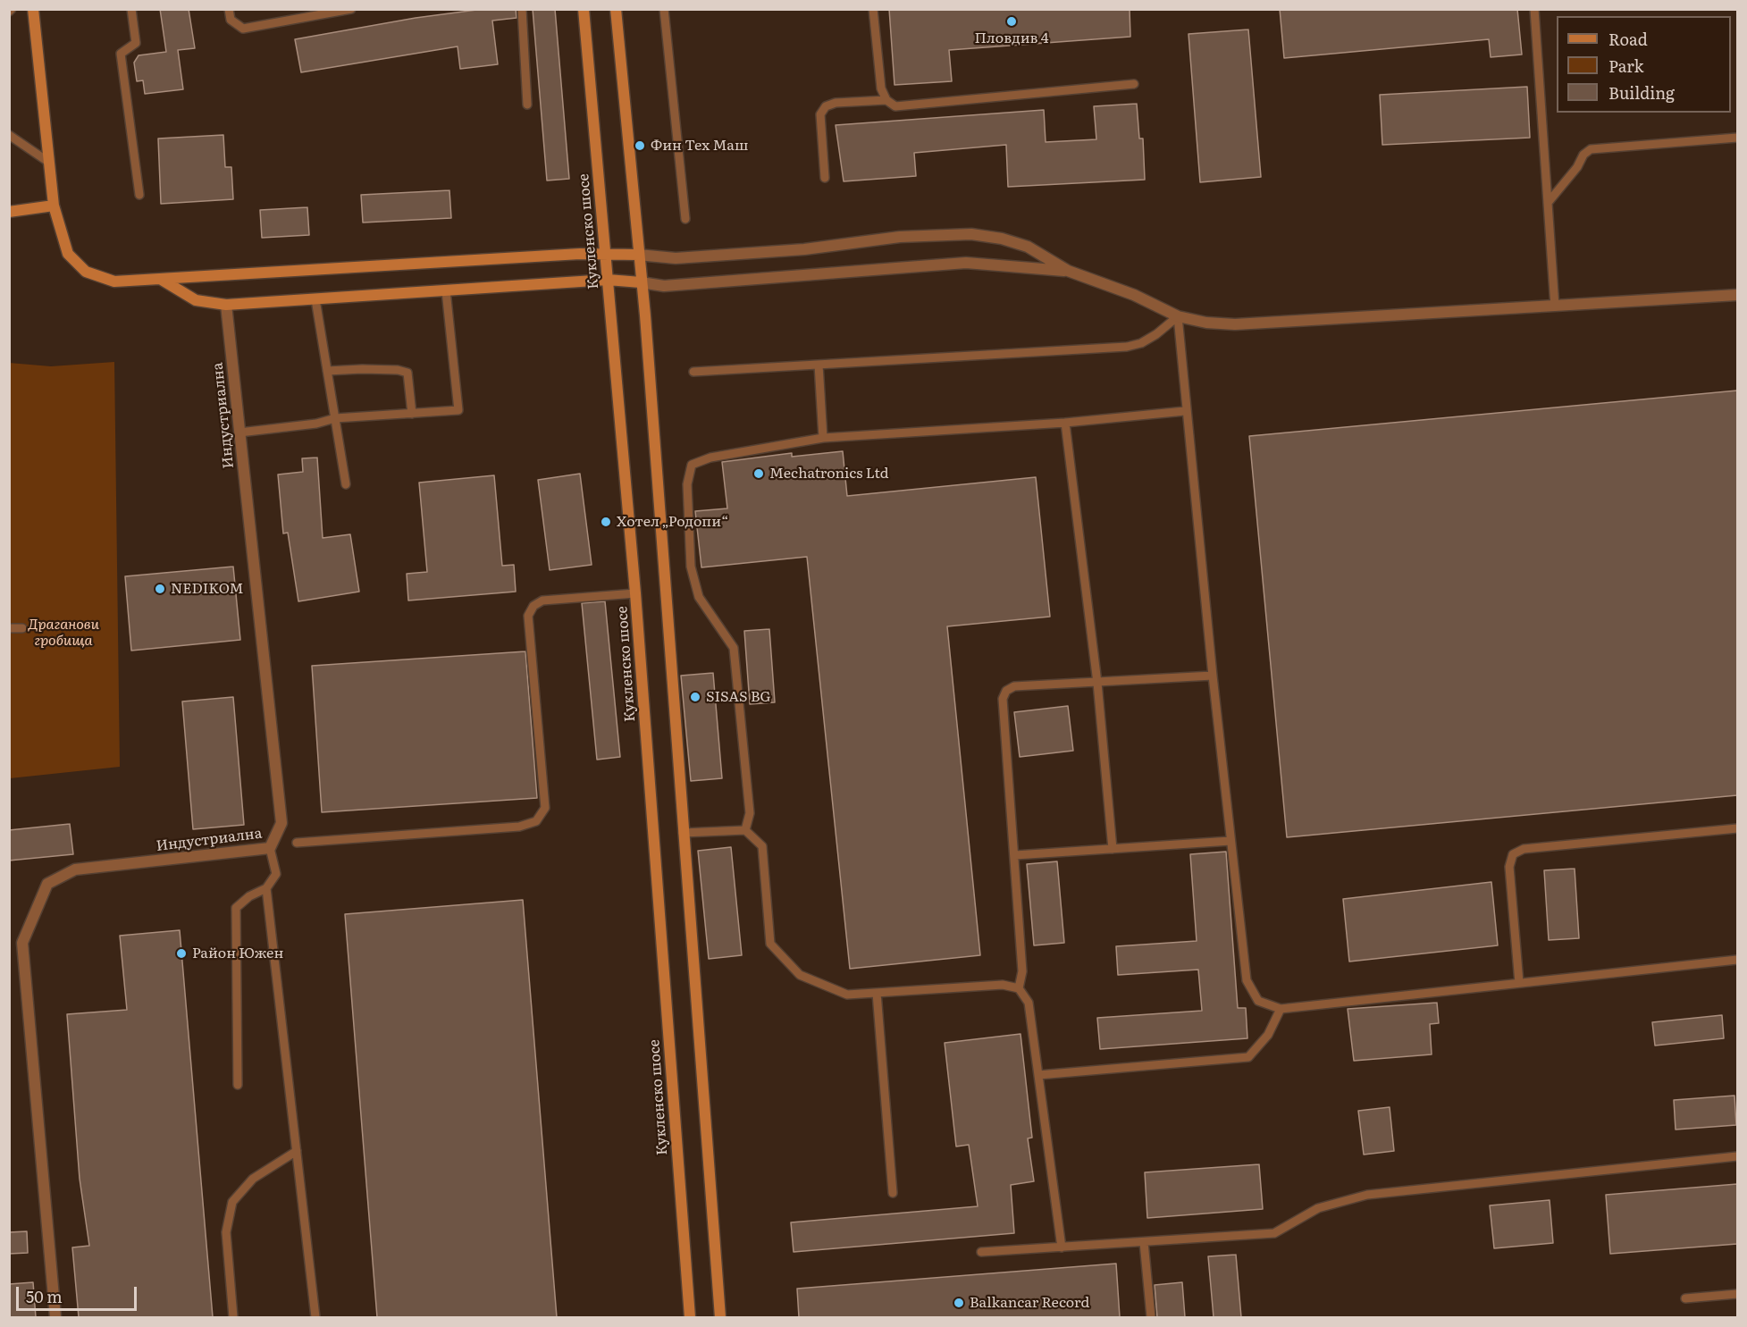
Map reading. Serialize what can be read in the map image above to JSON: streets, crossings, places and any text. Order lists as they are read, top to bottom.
{
  "streets": {
    "main road": ["Кукленско шосе"],
    "street": ["Индустриална"]
  },
  "parks": ["Драганови гробища"],
  "places": [
    "Пловдив 4",
    "Фин Тех Маш",
    "Mechatronics Ltd",
    "Хотел „Родопи“",
    "NEDIKOM",
    "SISAS BG",
    "Район Южен",
    "Balkancar Record"
  ],
  "legend": ["Road", "Park", "Building"],
  "scale_bar": "50 m"
}
